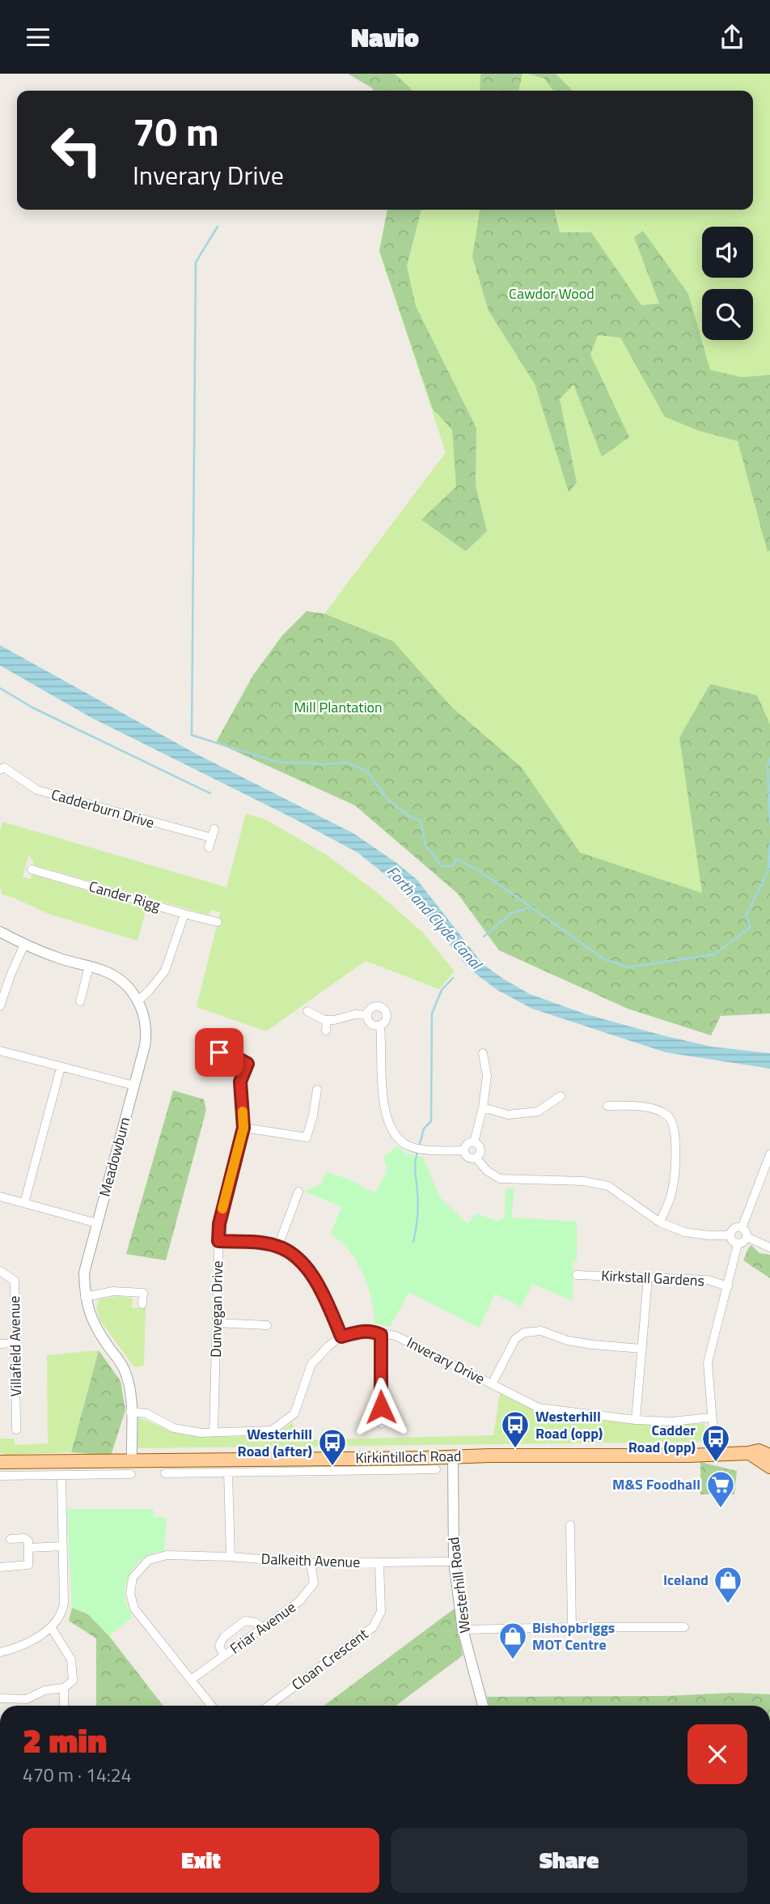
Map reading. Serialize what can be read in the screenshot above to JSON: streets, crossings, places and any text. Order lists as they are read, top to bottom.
{
  "streets": {
    "main road": ["Kirkintilloch Road"],
    "street": [
      "Cadderburn Drive",
      "Cander Rigg",
      "Meadowburn",
      "Kirkstall Gardens",
      "Dunvegan Drive",
      "Villafield Avenue",
      "Inverary Drive",
      "Dalkeith Avenue",
      "Westerhill Road",
      "Friar Avenue",
      "Cloan Crescent"
    ]
  },
  "crossings": [
    ["Meadowburn", "Kirkintilloch Road"],
    ["Kirkintilloch Road", "Westerhill Road"],
    ["Dalkeith Avenue", "Westerhill Road"],
    ["Dalkeith Avenue", "Friar Avenue"],
    ["Dalkeith Avenue", "Cloan Crescent"]
  ],
  "water": ["Forth and Clyde Canal"],
  "parks": ["Cawdor Wood", "Mill Plantation"],
  "places": {
    "bus stop": ["Westerhill Road (opp)", "Cadder Road (opp)", "Westerhill Road (after)"],
    "supermarket": ["M&S Foodhall"],
    "shop": ["Iceland", "Bishopbriggs MOT Centre"]
  },
  "page": {
    "header": "Navio",
    "turn": ["70 m", "Inverary Drive"],
    "heading": ["2 min", "470 m · 14:24"],
    "buttons": ["Exit", "Share"]
  }
}
